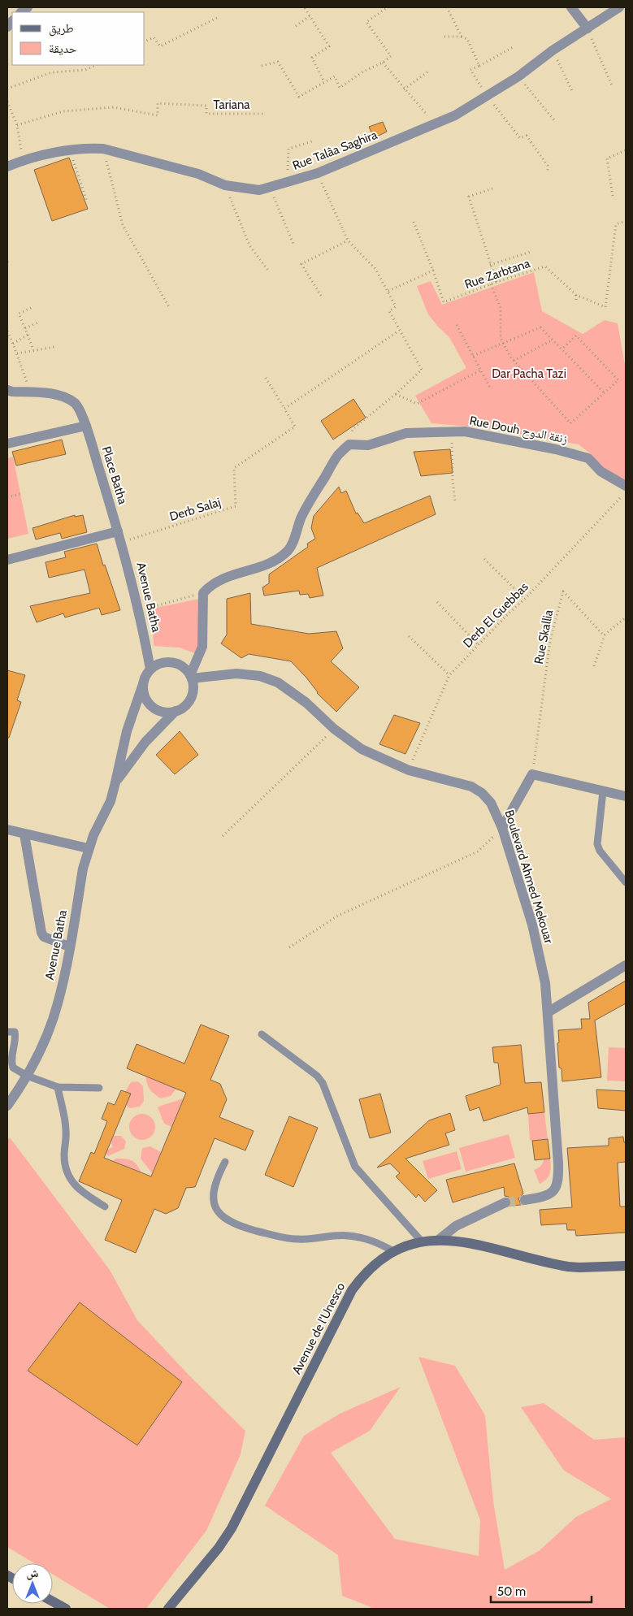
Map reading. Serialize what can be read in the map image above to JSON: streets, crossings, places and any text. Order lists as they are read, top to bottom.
{
  "streets": {
    "main road": ["Avenue de l'Unesco"],
    "street": [
      "Rue Talâa Saghira",
      "Rue Douh زنقة الدوح",
      "Place Batha",
      "Avenue Batha",
      "Boulevard Ahmed Mekouar"
    ],
    "path": [
      "Tariana",
      "Rue Zarbtana",
      "Derb Salaj",
      "Derb El Guebbas",
      "Rue Skallia"
    ]
  },
  "crossings": [
    ["Place Batha", "Avenue Batha"],
    ["Derb Salaj", "Avenue Batha"],
    ["Avenue Batha", "Boulevard Ahmed Mekouar"],
    ["Derb El Guebbas", "Boulevard Ahmed Mekouar"]
  ],
  "parks": ["Dar Pacha Tazi"],
  "legend": ["طريق", "حديقة"],
  "scale_bar": "50 m",
  "north": "top"
}
